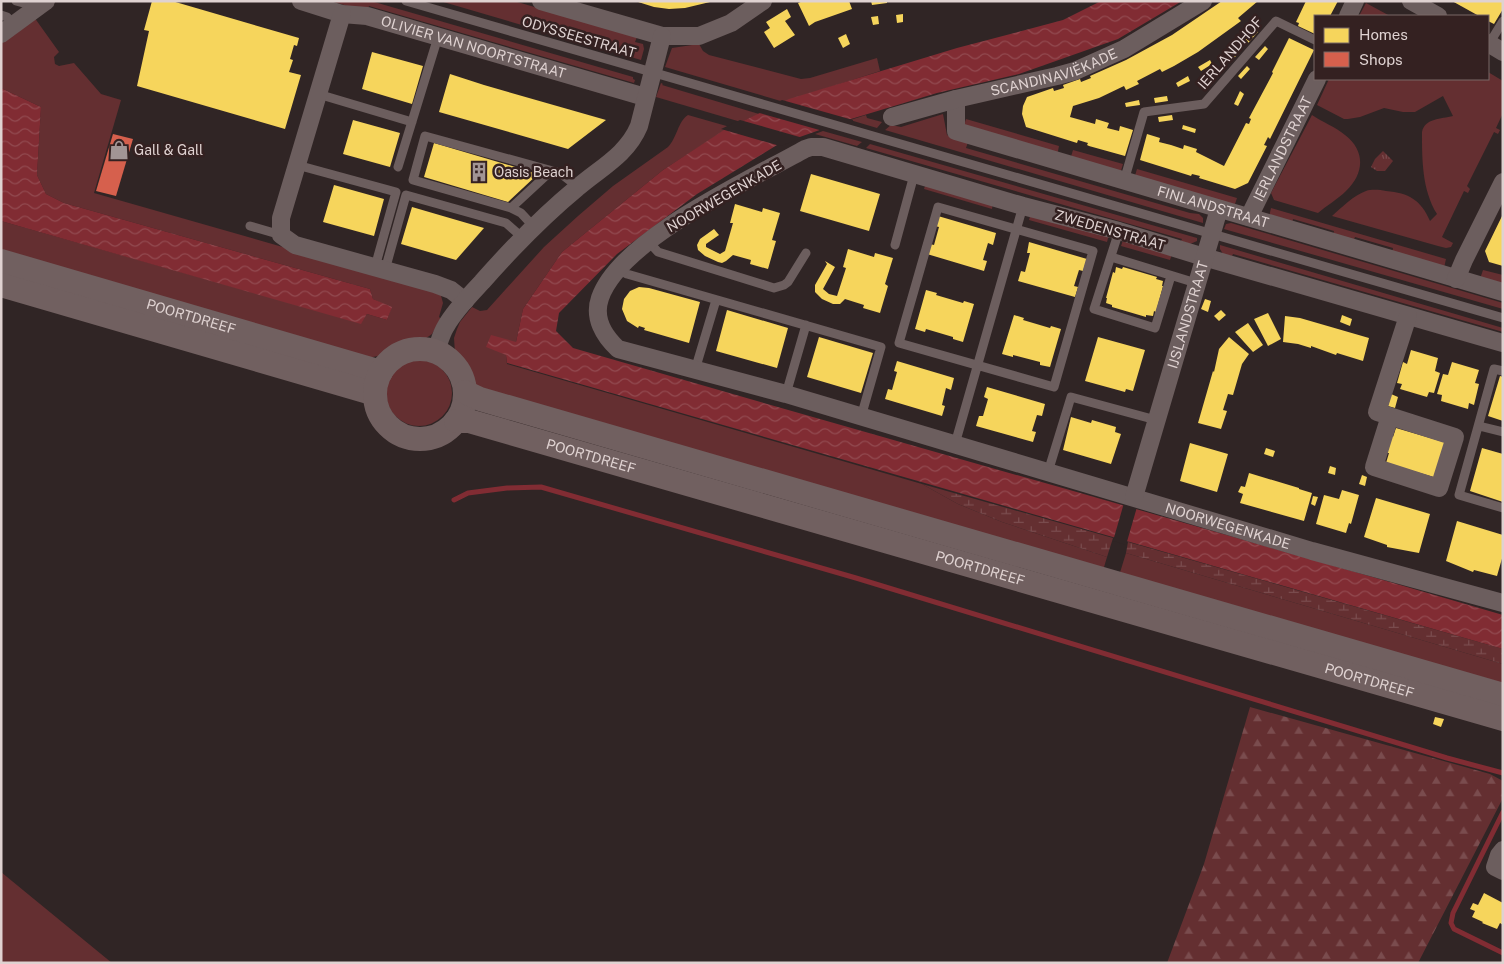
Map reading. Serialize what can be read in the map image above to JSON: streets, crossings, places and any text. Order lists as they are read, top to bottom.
{
  "streets": {
    "main road": ["POORTDREEF"],
    "street": [
      "OLIVIER VAN NOORTSTRAAT",
      "SCANDINAVIËKADE",
      "IERLANDSTRAAT",
      "NOORWEGENKADE",
      "FINLANDSTRAAT",
      "ZWEDENSTRAAT",
      "IJSLANDSTRAAT"
    ],
    "lane": ["ODYSSEESTRAAT", "IERLANDHOF"]
  },
  "crossings": [
    ["ODYSSEESTRAAT", "IJSLANDSTRAAT"],
    ["IERLANDHOF", "FINLANDSTRAAT"],
    ["SCANDINAVIËKADE", "FINLANDSTRAAT"],
    ["IERLANDSTRAAT", "FINLANDSTRAAT"],
    ["NOORWEGENKADE", "ZWEDENSTRAAT"],
    ["NOORWEGENKADE", "IJSLANDSTRAAT"],
    ["FINLANDSTRAAT", "IJSLANDSTRAAT"],
    ["ZWEDENSTRAAT", "IJSLANDSTRAAT"]
  ],
  "places": {
    "shop": ["Gall & Gall"],
    "building": ["Oasis Beach"]
  },
  "legend": ["Homes", "Shops"]
}
